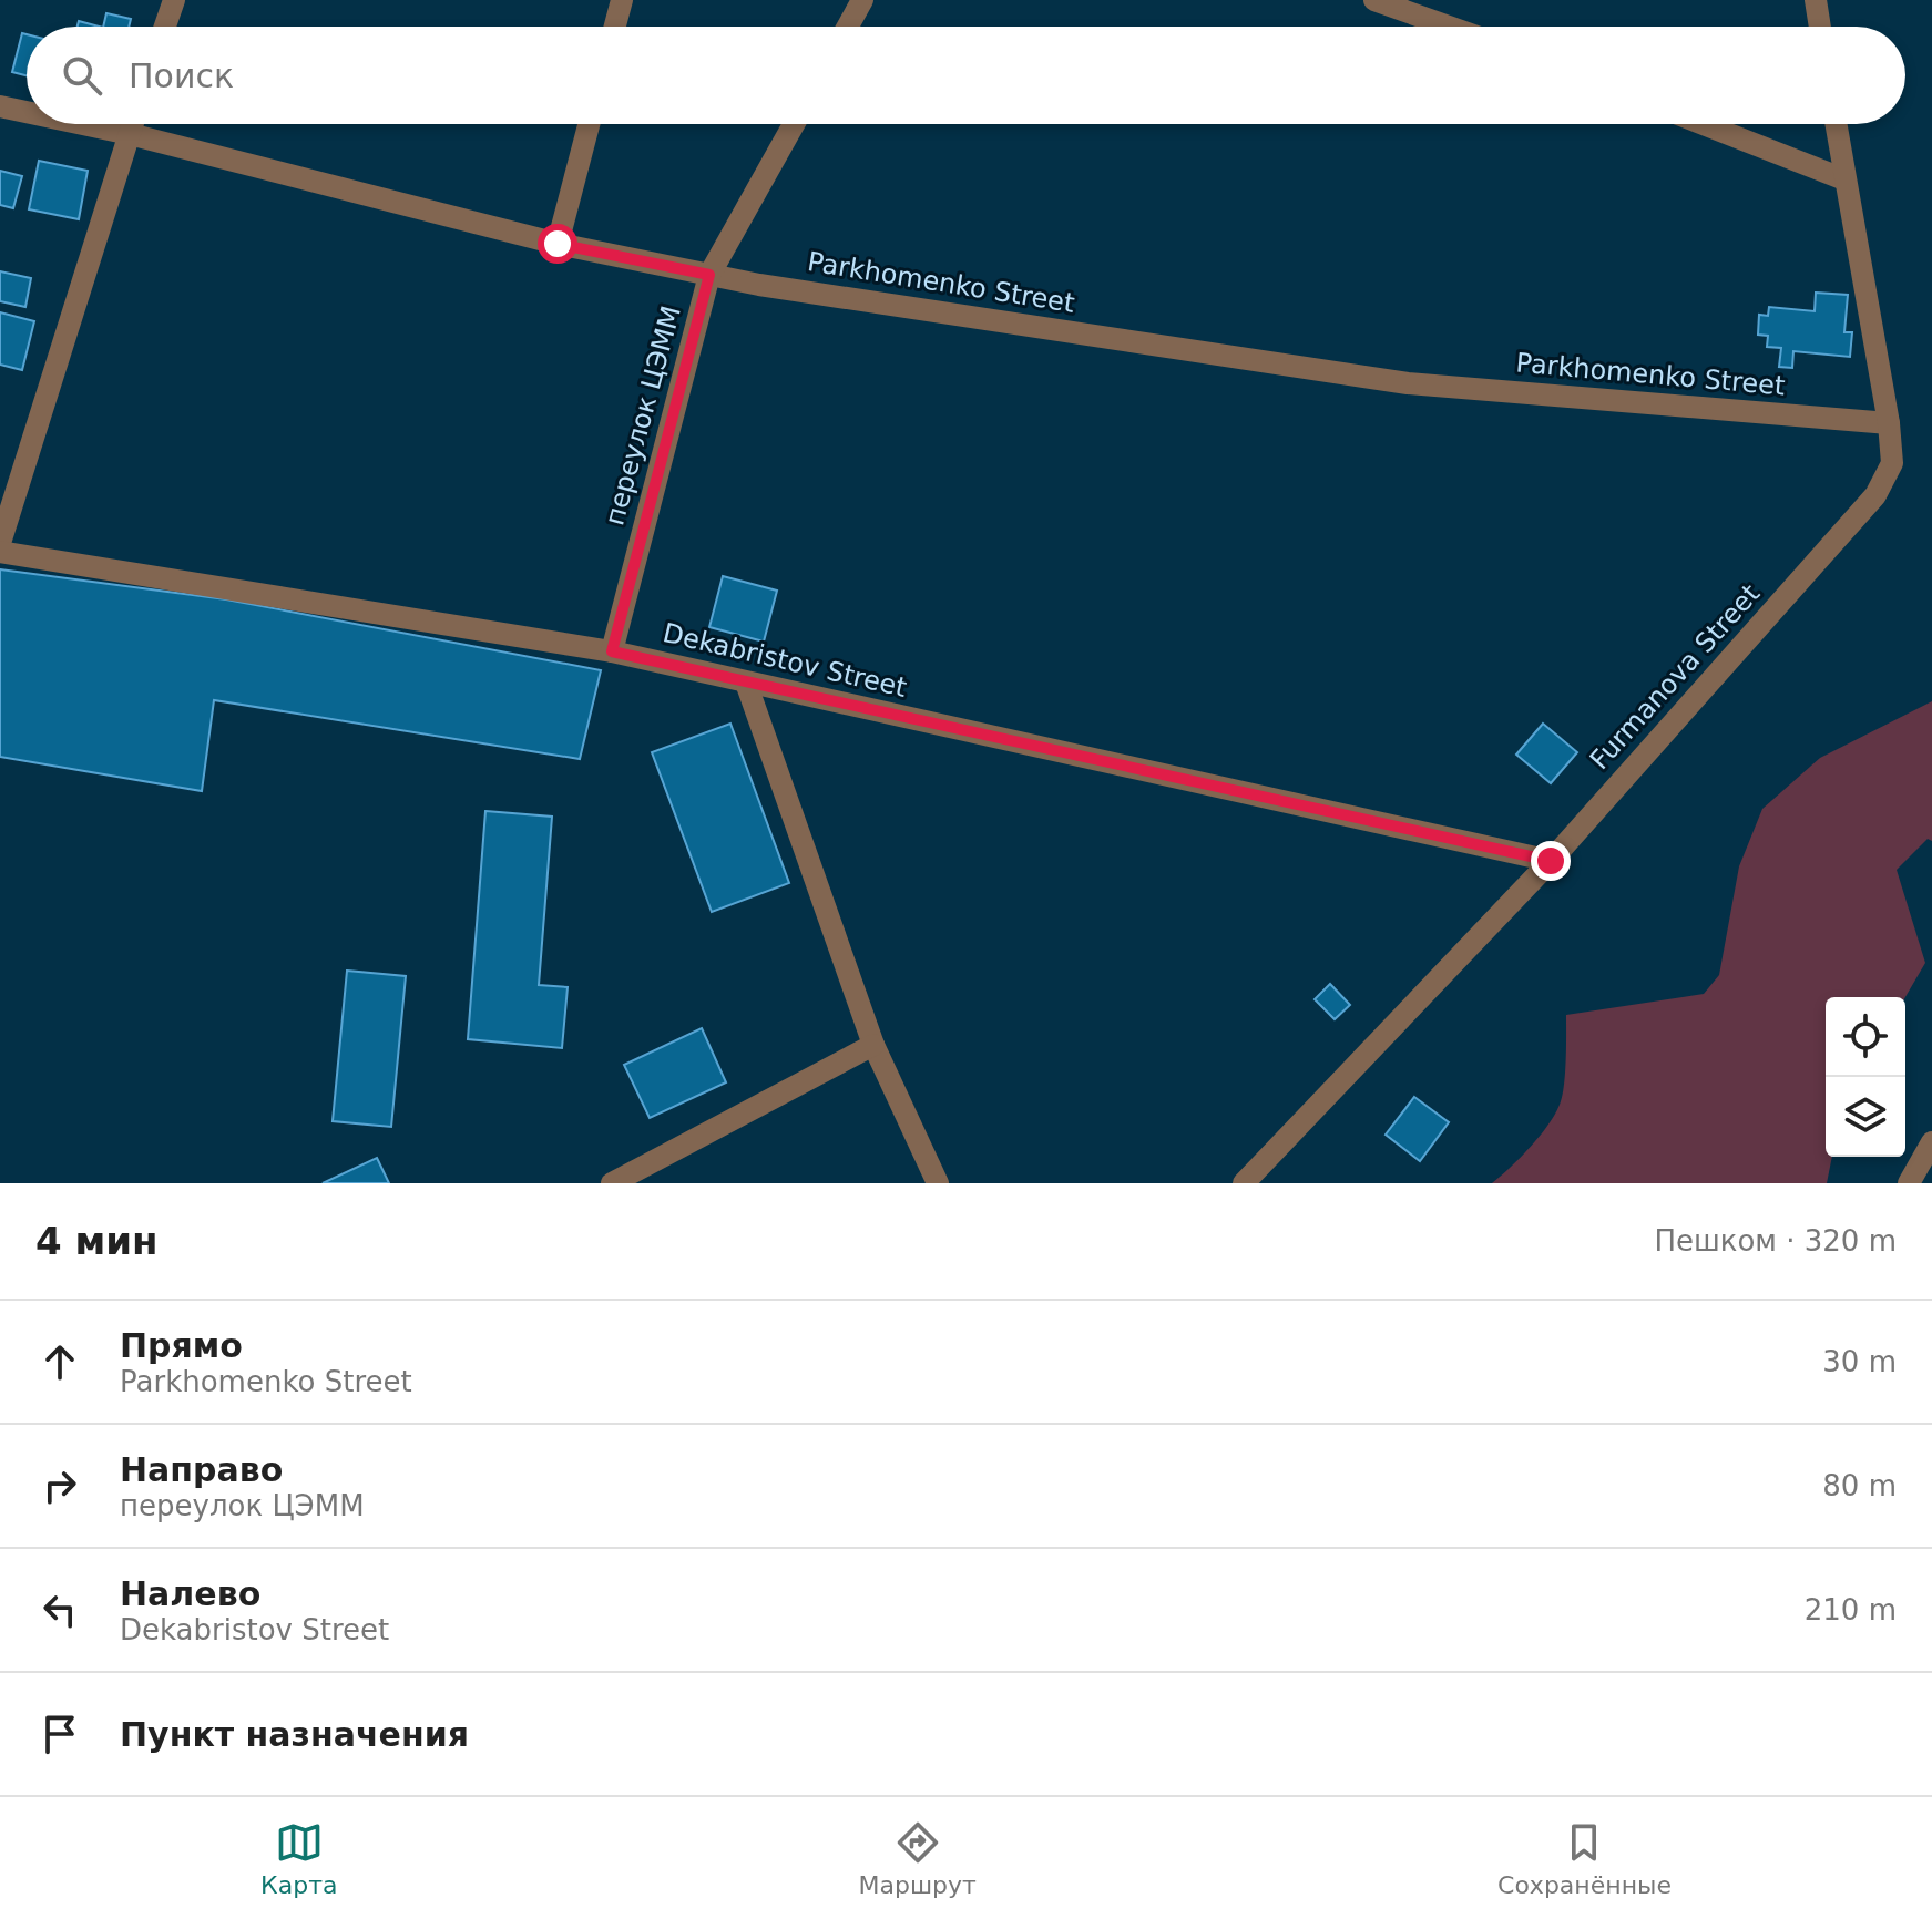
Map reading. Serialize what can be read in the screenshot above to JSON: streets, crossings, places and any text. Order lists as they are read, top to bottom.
{
  "streets": {
    "street": [
      "Parkhomenko Street",
      "переулок ЦЭММ",
      "Dekabristov Street",
      "Furmanova Street"
    ]
  },
  "crossings": [
    ["Parkhomenko Street", "переулок ЦЭММ"],
    ["Parkhomenko Street", "Furmanova Street"],
    ["переулок ЦЭММ", "Dekabristov Street"],
    ["Dekabristov Street", "Furmanova Street"]
  ],
  "page": {
    "search": "Поиск",
    "heading": ["4 мин", "Пешком · 320 m"],
    "list": [
      ["Прямо", "Parkhomenko Street", "30 m"],
      ["Направо", "переулок ЦЭММ", "80 m"],
      ["Налево", "Dekabristov Street", "210 m"],
      "Пункт назначения"
    ],
    "nav": ["Карта", "Маршрут", "Сохранённые"]
  }
}
